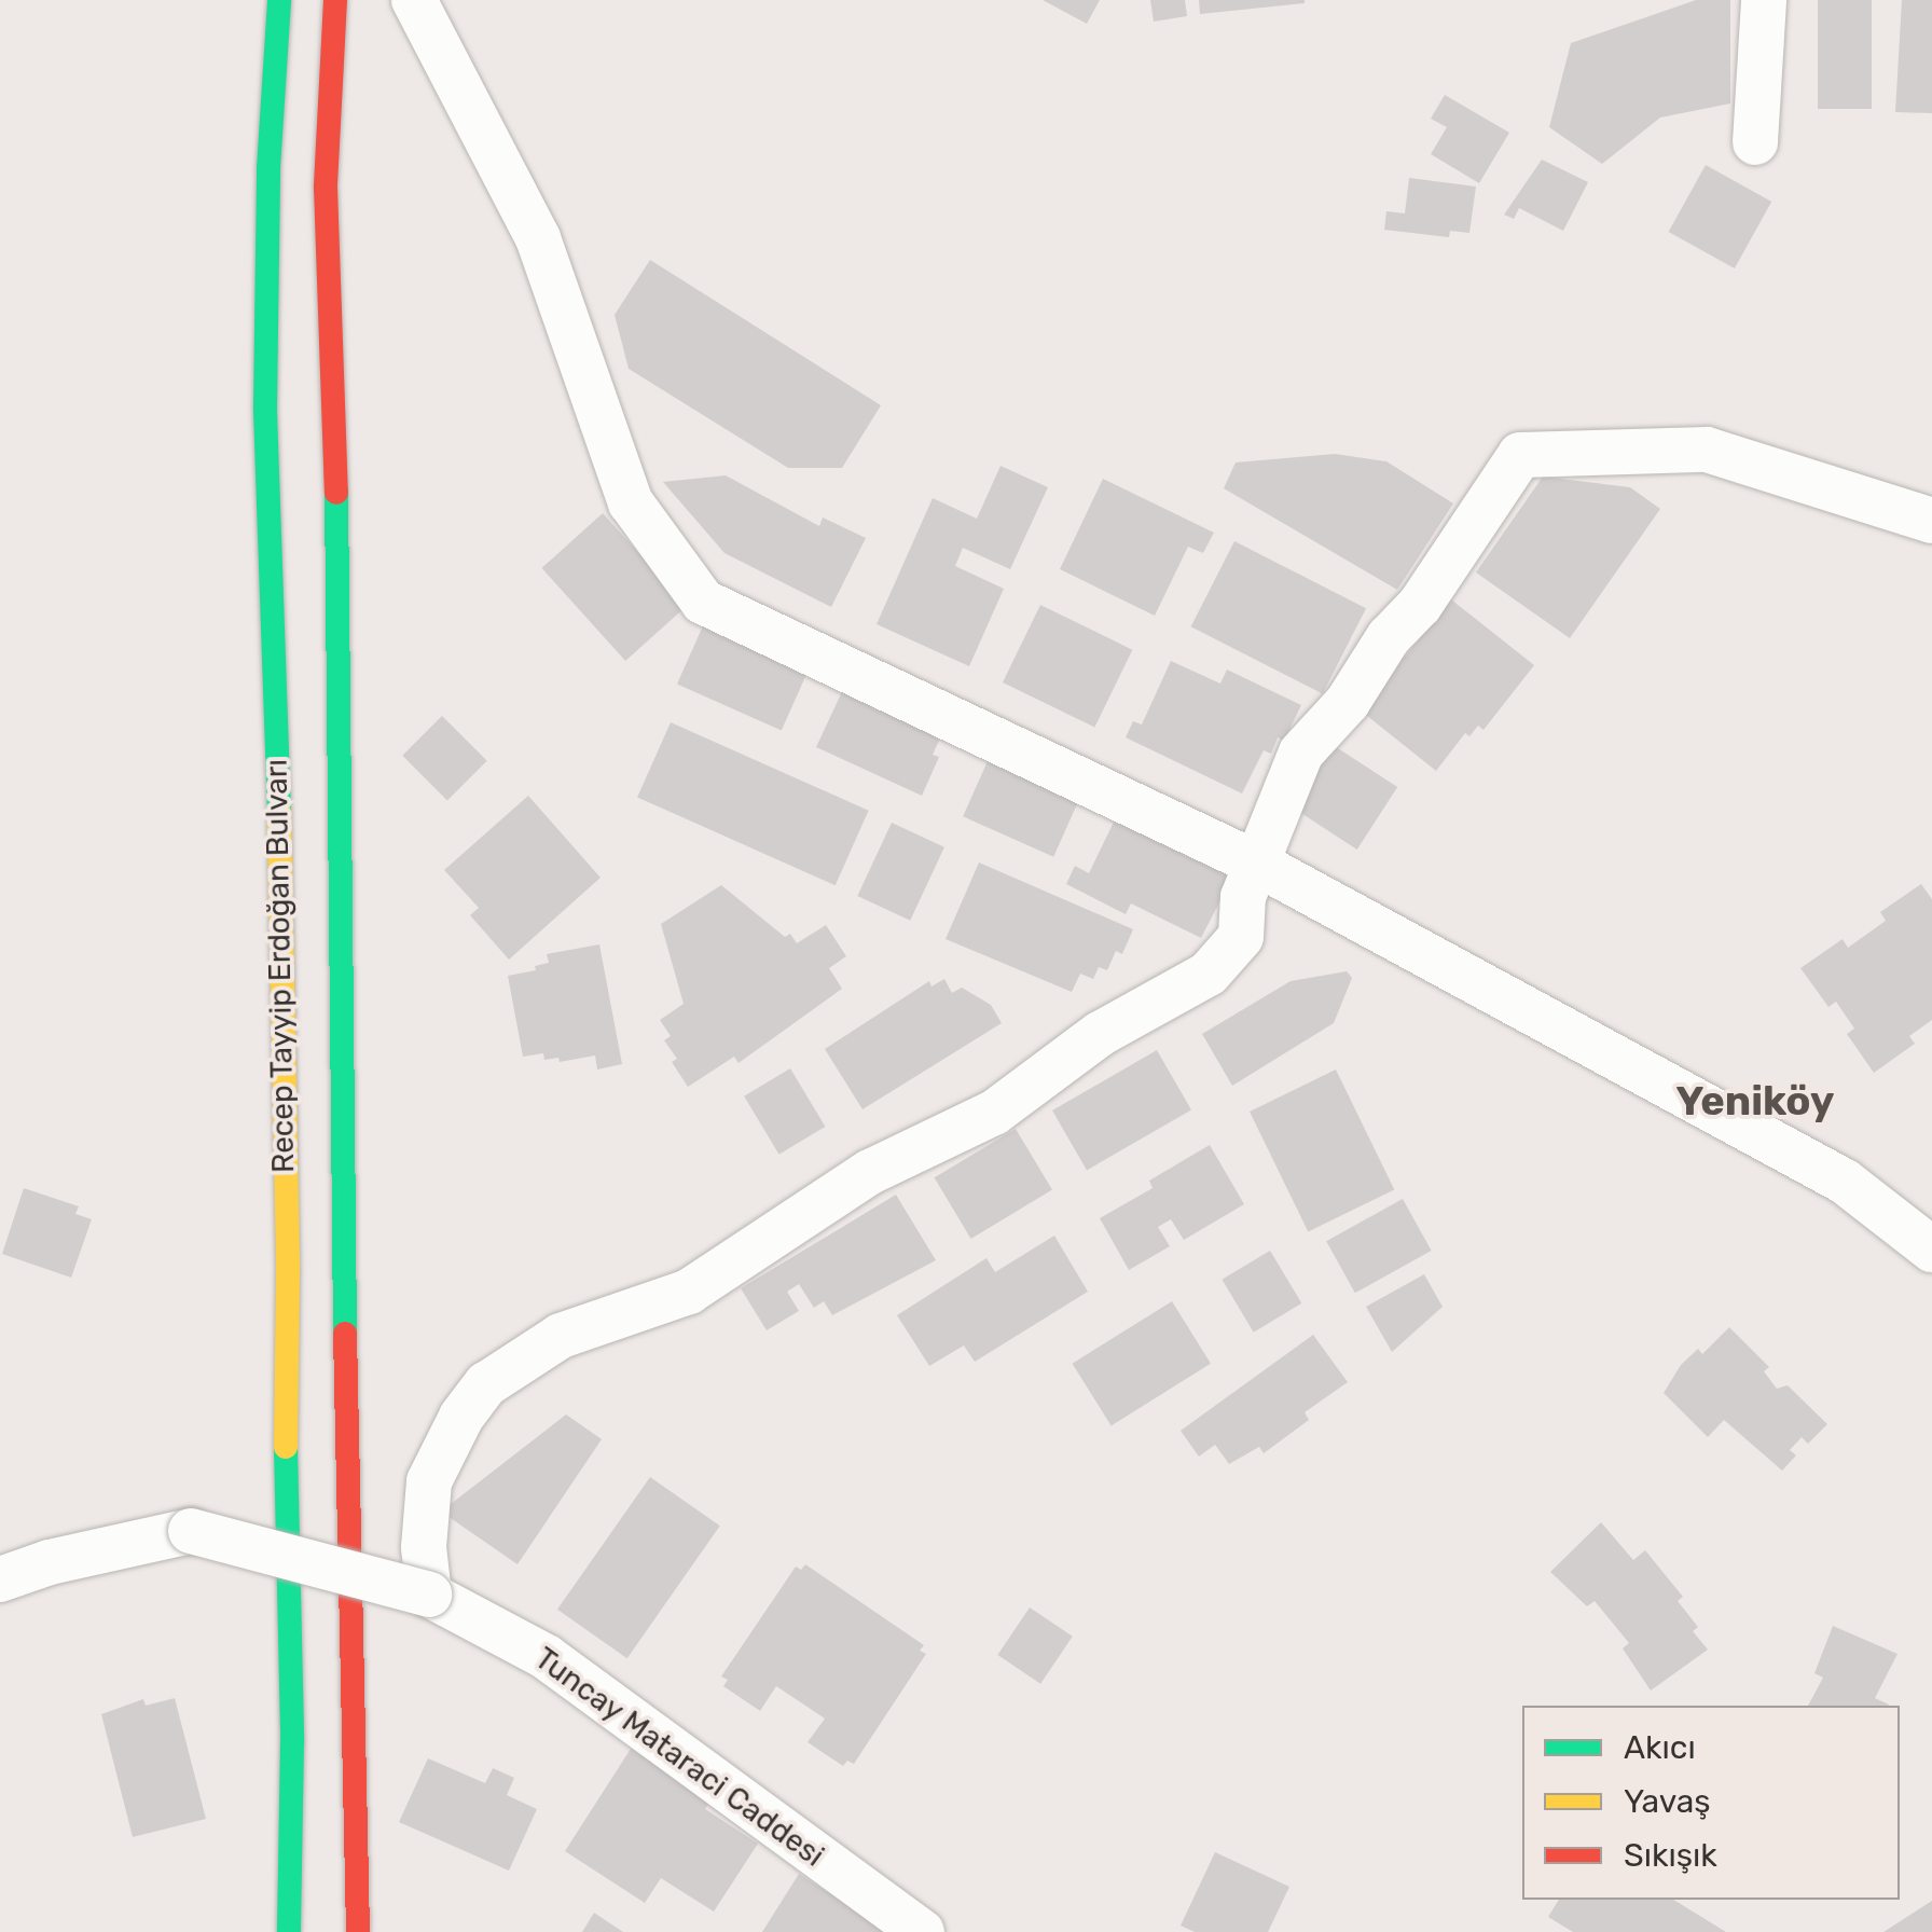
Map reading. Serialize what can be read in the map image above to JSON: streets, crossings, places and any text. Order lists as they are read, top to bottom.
{
  "streets": {
    "main road": ["Recep Tayyip Erdoğan Bulvarı"],
    "street": ["Tuncay Mataraci Caddesi"]
  },
  "districts": ["Yeniköy"],
  "legend": ["Akıcı", "Yavaş", "Sıkışık"]
}
